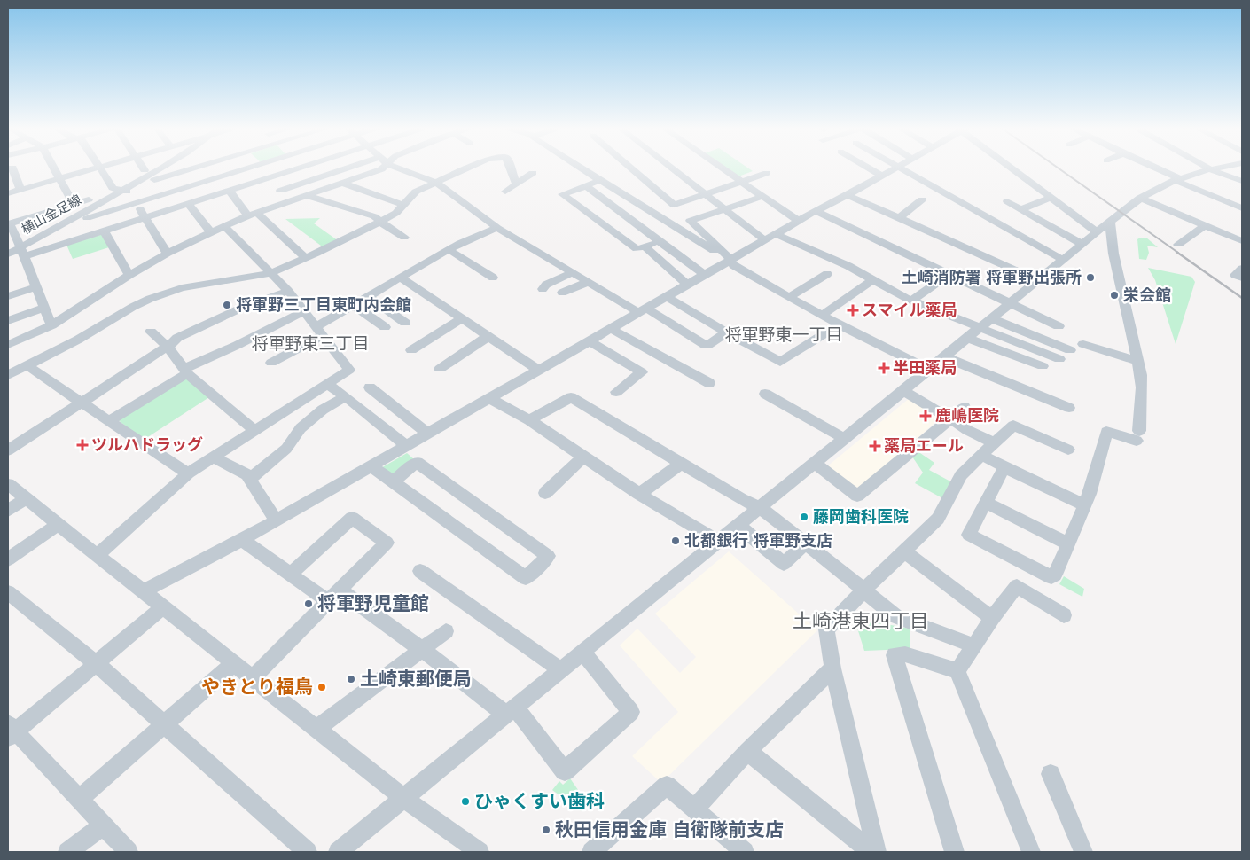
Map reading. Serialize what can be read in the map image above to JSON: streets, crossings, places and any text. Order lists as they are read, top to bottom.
{
  "streets": {
    "street": ["横山金足線"]
  },
  "districts": ["将軍野東一丁目", "将軍野東三丁目", "土崎港東四丁目"],
  "places": {
    "other": [
      "土崎消防署 将軍野出張所",
      "栄会館",
      "将軍野三丁目東町内会館",
      "藤岡歯科医院",
      "北都銀行 将軍野支店",
      "将軍野児童館",
      "土崎東郵便局",
      "やきとり福鳥",
      "ひゃくすい歯科",
      "秋田信用金庫 自衛隊前支店"
    ],
    "health": [
      "スマイル薬局",
      "半田薬局",
      "鹿嶋医院",
      "ツルハドラッグ",
      "薬局エール"
    ]
  }
}
